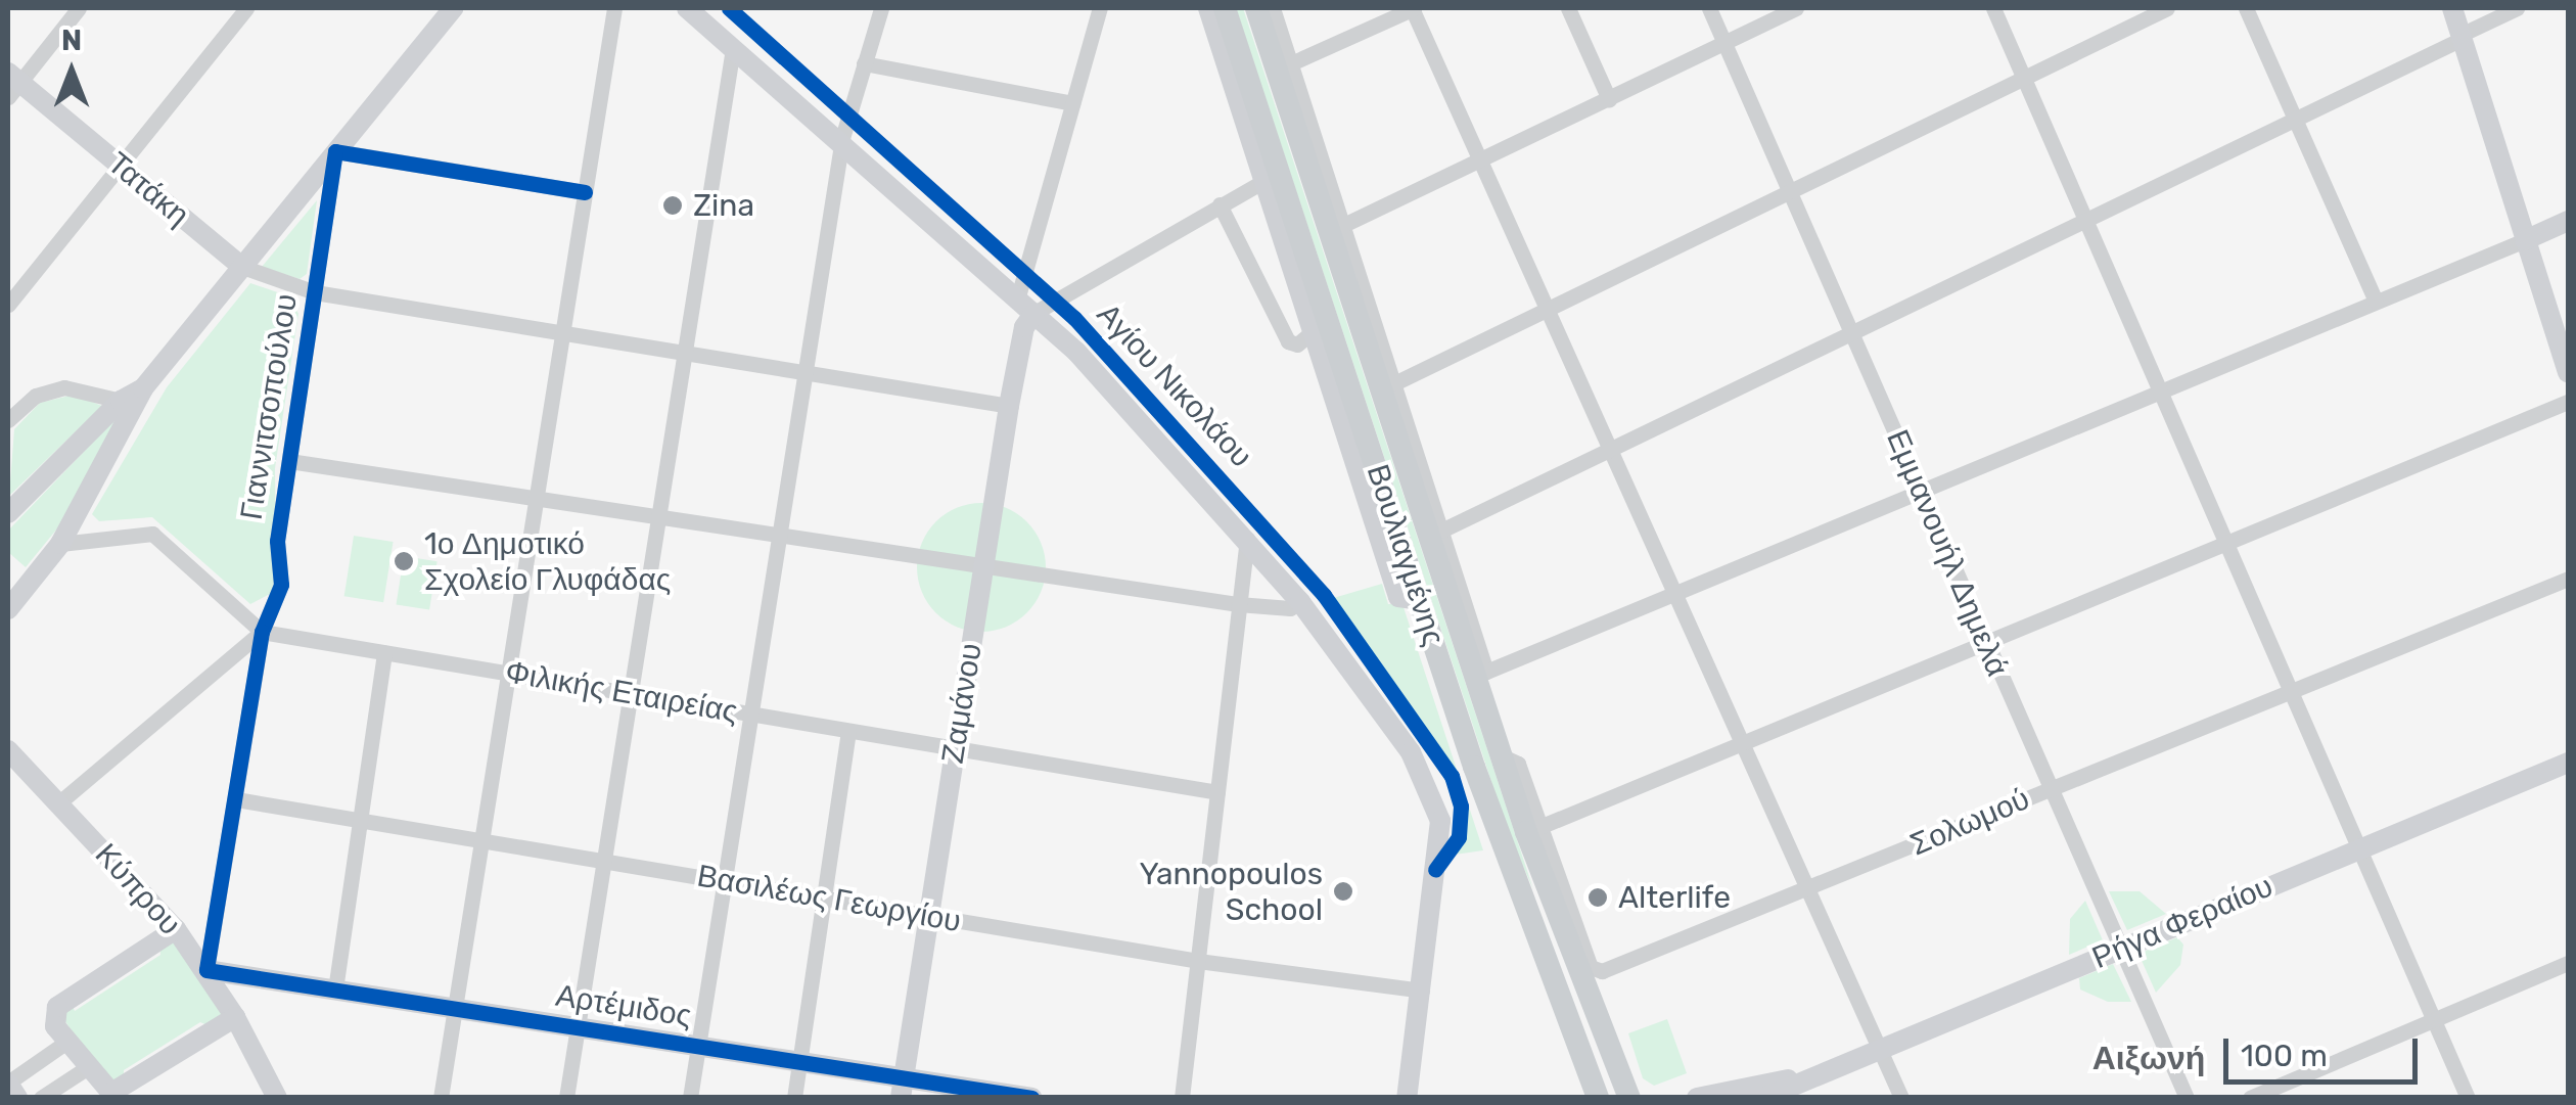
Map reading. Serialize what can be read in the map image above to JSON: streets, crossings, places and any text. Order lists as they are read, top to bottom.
{
  "streets": {
    "main road": ["Βουλιαγμένης"],
    "street": [
      "Τατάκη",
      "Αγίου Νικολάου",
      "Γιαννιτσοπούλου",
      "Εμμανουήλ Δημελά",
      "Φιλικής Εταιρείας",
      "Ζαμάνου",
      "Σολωμού",
      "Κύπρου",
      "Βασιλέως Γεωργίου",
      "Ρήγα Φεραίου",
      "Αρτέμιδος"
    ]
  },
  "crossings": [
    ["Αγίου Νικολάου", "Ζαμάνου"],
    ["Αγίου Νικολάου", "Βασιλέως Γεωργίου"],
    ["Γιαννιτσοπούλου", "Φιλικής Εταιρείας"],
    ["Γιαννιτσοπούλου", "Κύπρου"],
    ["Γιαννιτσοπούλου", "Βασιλέως Γεωργίου"],
    ["Γιαννιτσοπούλου", "Αρτέμιδος"],
    ["Εμμανουήλ Δημελά", "Σολωμού"],
    ["Εμμανουήλ Δημελά", "Ρήγα Φεραίου"],
    ["Βουλιαγμένης", "Σολωμού"],
    ["Φιλικής Εταιρείας", "Ζαμάνου"],
    ["Ζαμάνου", "Βασιλέως Γεωργίου"],
    ["Ζαμάνου", "Αρτέμιδος"],
    ["Κύπρου", "Αρτέμιδος"]
  ],
  "districts": ["Αιξωνή"],
  "places": [
    "Zina",
    "1ο Δημοτικό Σχολείο Γλυφάδας",
    "Yannopoulos School",
    "Alterlife"
  ],
  "scale_bar": "100 m",
  "north": "top"
}
